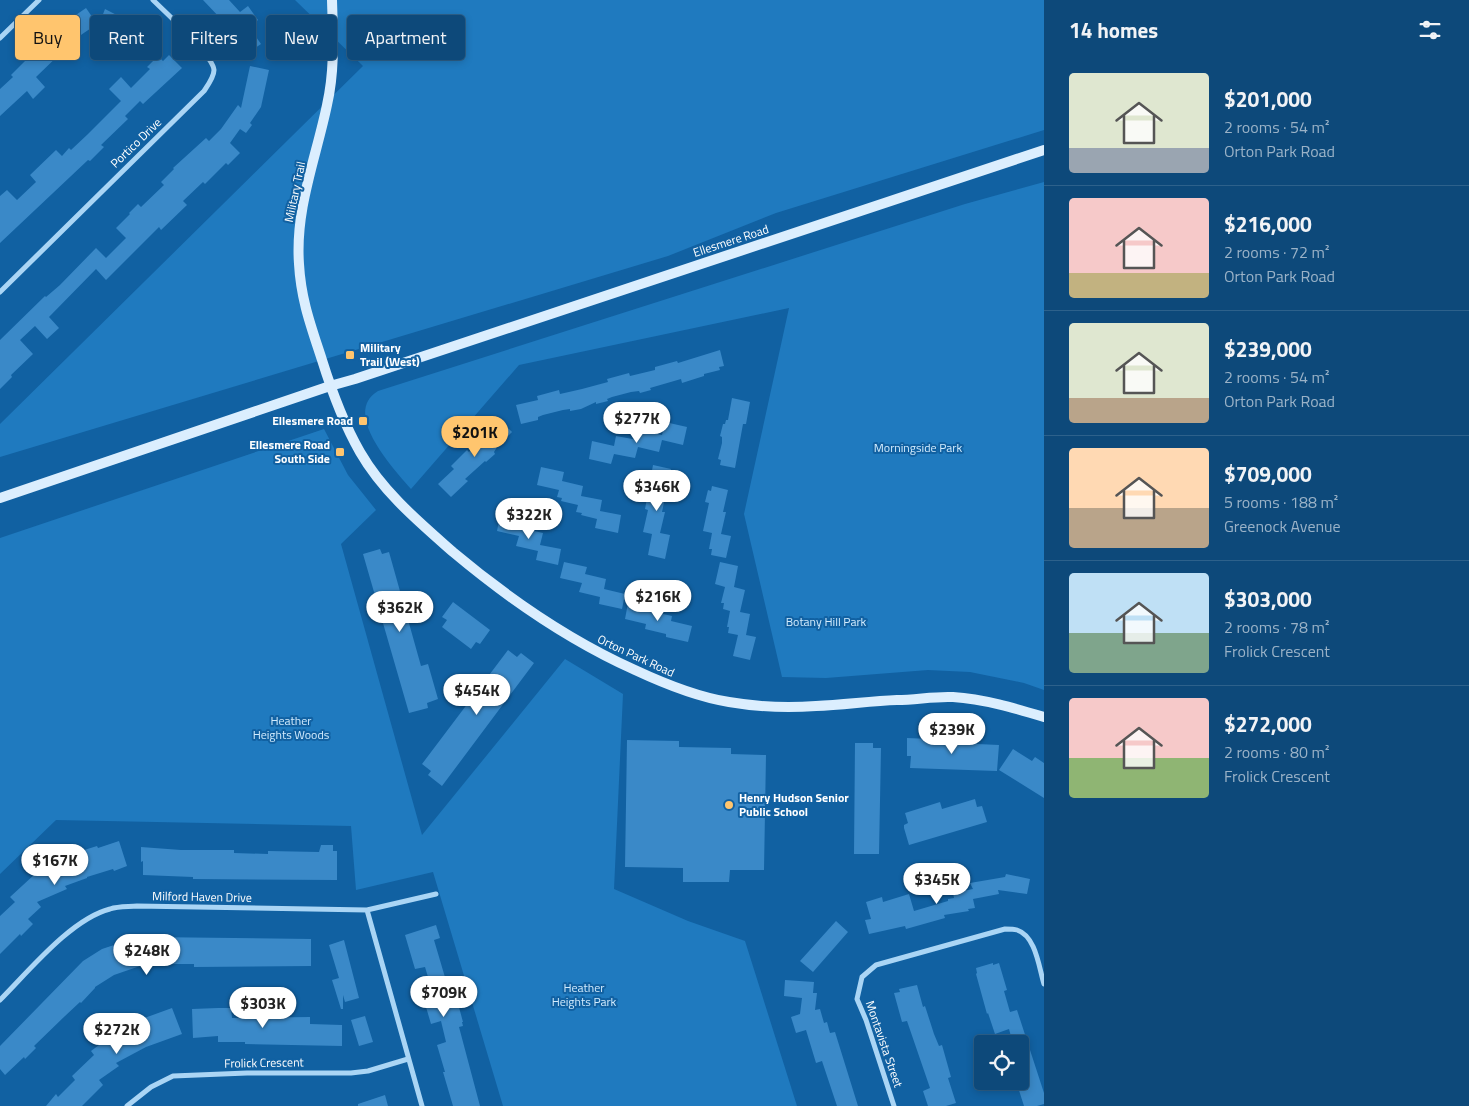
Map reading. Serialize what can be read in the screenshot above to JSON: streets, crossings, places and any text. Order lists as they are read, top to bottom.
{
  "streets": {
    "street": [
      "Portico Drive",
      "Military Trail",
      "Ellesmere Road",
      "Orton Park Road",
      "Milford Haven Drive",
      "Montavista Street",
      "Frolick Crescent"
    ]
  },
  "crossings": [
    ["Military Trail", "Ellesmere Road"],
    ["Military Trail", "Orton Park Road"],
    ["Ellesmere Road", "Orton Park Road"]
  ],
  "parks": [
    "Morningside Park",
    "Botany Hill Park",
    "Heather Heights Woods",
    "Heather Heights Park"
  ],
  "places": {
    "transit": ["Military Trail (West)", "Ellesmere Road", "Ellesmere Road South Side"],
    "other": ["Henry Hudson Senior Public School"]
  },
  "page": {
    "heading": "14 homes",
    "chip": [
      "Buy",
      "Rent",
      "Filters",
      "New",
      "Apartment"
    ],
    "list": [
      {
        "name": "$201,000",
        "note": "2 rooms · 54 m² · Orton Park Road"
      },
      {
        "name": "$216,000",
        "note": "2 rooms · 72 m² · Orton Park Road"
      },
      {
        "name": "$239,000",
        "note": "2 rooms · 54 m² · Orton Park Road"
      },
      {
        "name": "$709,000",
        "note": "5 rooms · 188 m² · Greenock Avenue"
      },
      {
        "name": "$303,000",
        "note": "2 rooms · 78 m² · Frolick Crescent"
      },
      {
        "name": "$272,000",
        "note": "2 rooms · 80 m² · Frolick Crescent"
      }
    ],
    "price": [
      "$277K",
      "$201K",
      "$346K",
      "$322K",
      "$216K",
      "$362K",
      "$454K",
      "$239K",
      "$167K",
      "$345K",
      "$248K",
      "$709K",
      "$303K",
      "$272K"
    ]
  }
}
